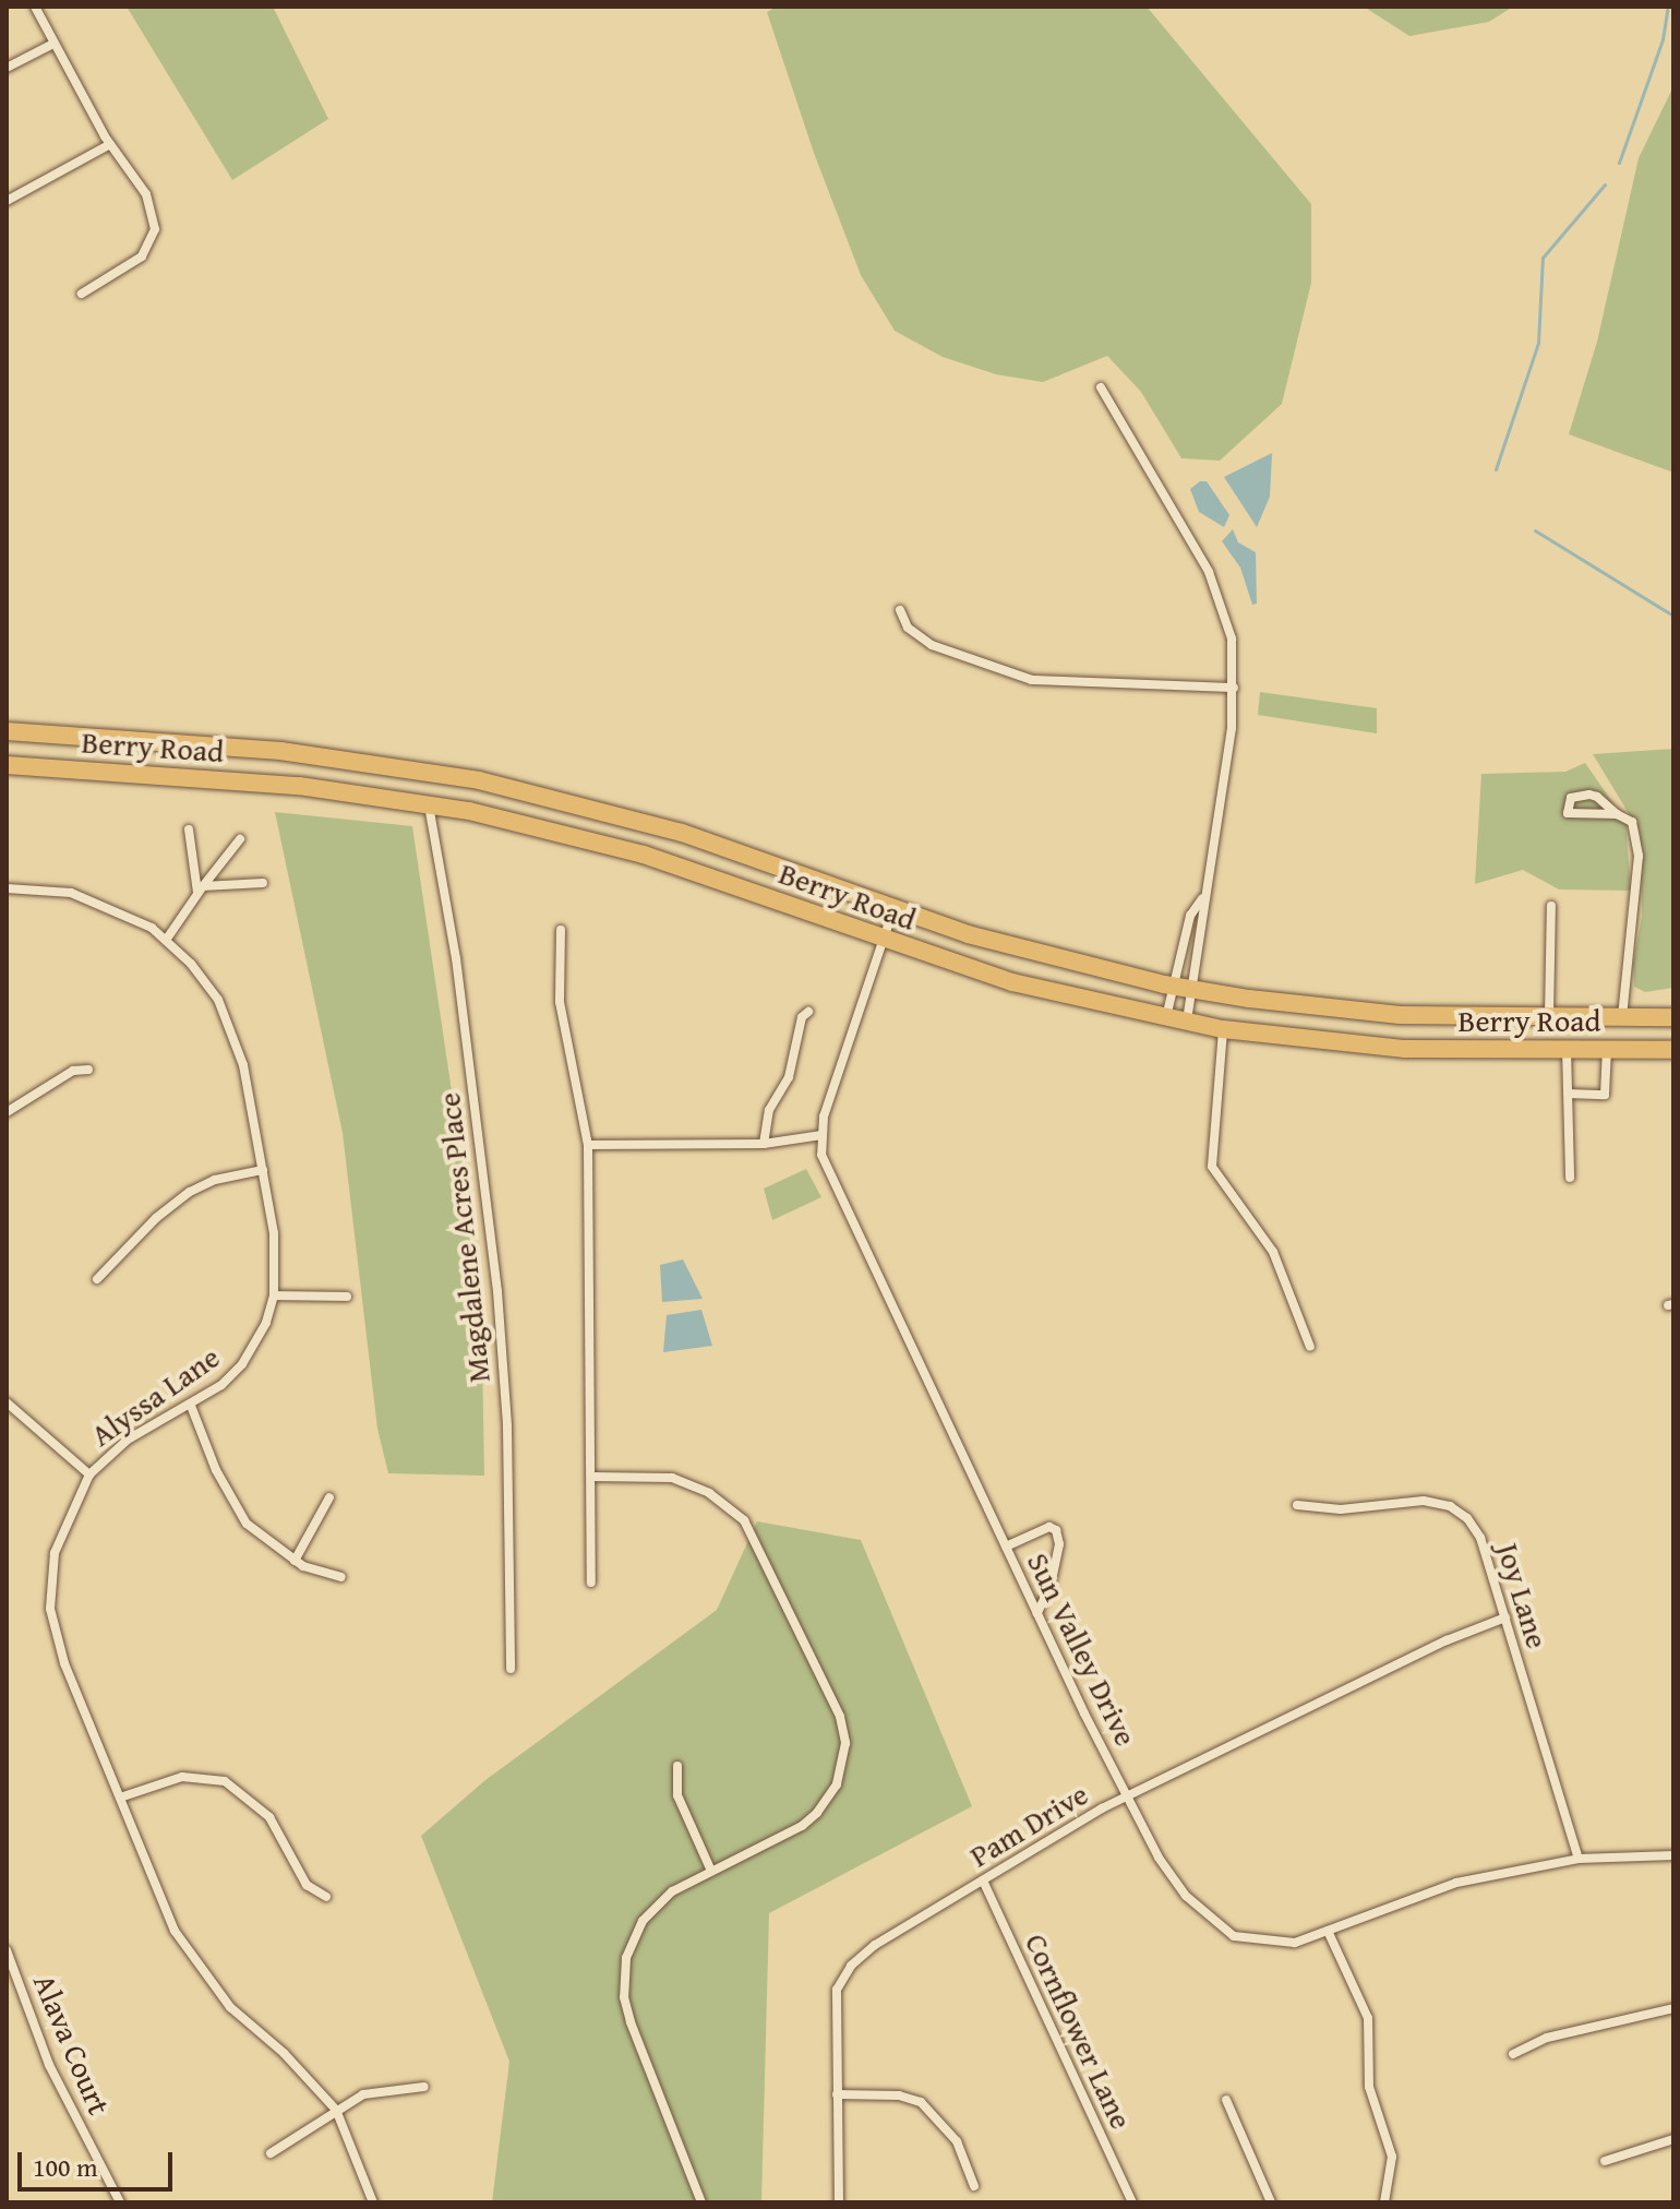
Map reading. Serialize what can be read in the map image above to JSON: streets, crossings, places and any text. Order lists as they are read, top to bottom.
{
  "streets": {
    "highway": ["Berry Road"],
    "street": [
      "Magdalene Acres Place",
      "Alyssa Lane",
      "Joy Lane",
      "Sun Valley Drive",
      "Pam Drive",
      "Cornflower Lane",
      "Alava Court"
    ]
  },
  "crossings": [
    ["Berry Road", "Magdalene Acres Place"],
    ["Berry Road", "Sun Valley Drive"],
    ["Joy Lane", "Sun Valley Drive"],
    ["Joy Lane", "Pam Drive"],
    ["Sun Valley Drive", "Pam Drive"],
    ["Pam Drive", "Cornflower Lane"]
  ],
  "scale_bar": "100 m"
}
